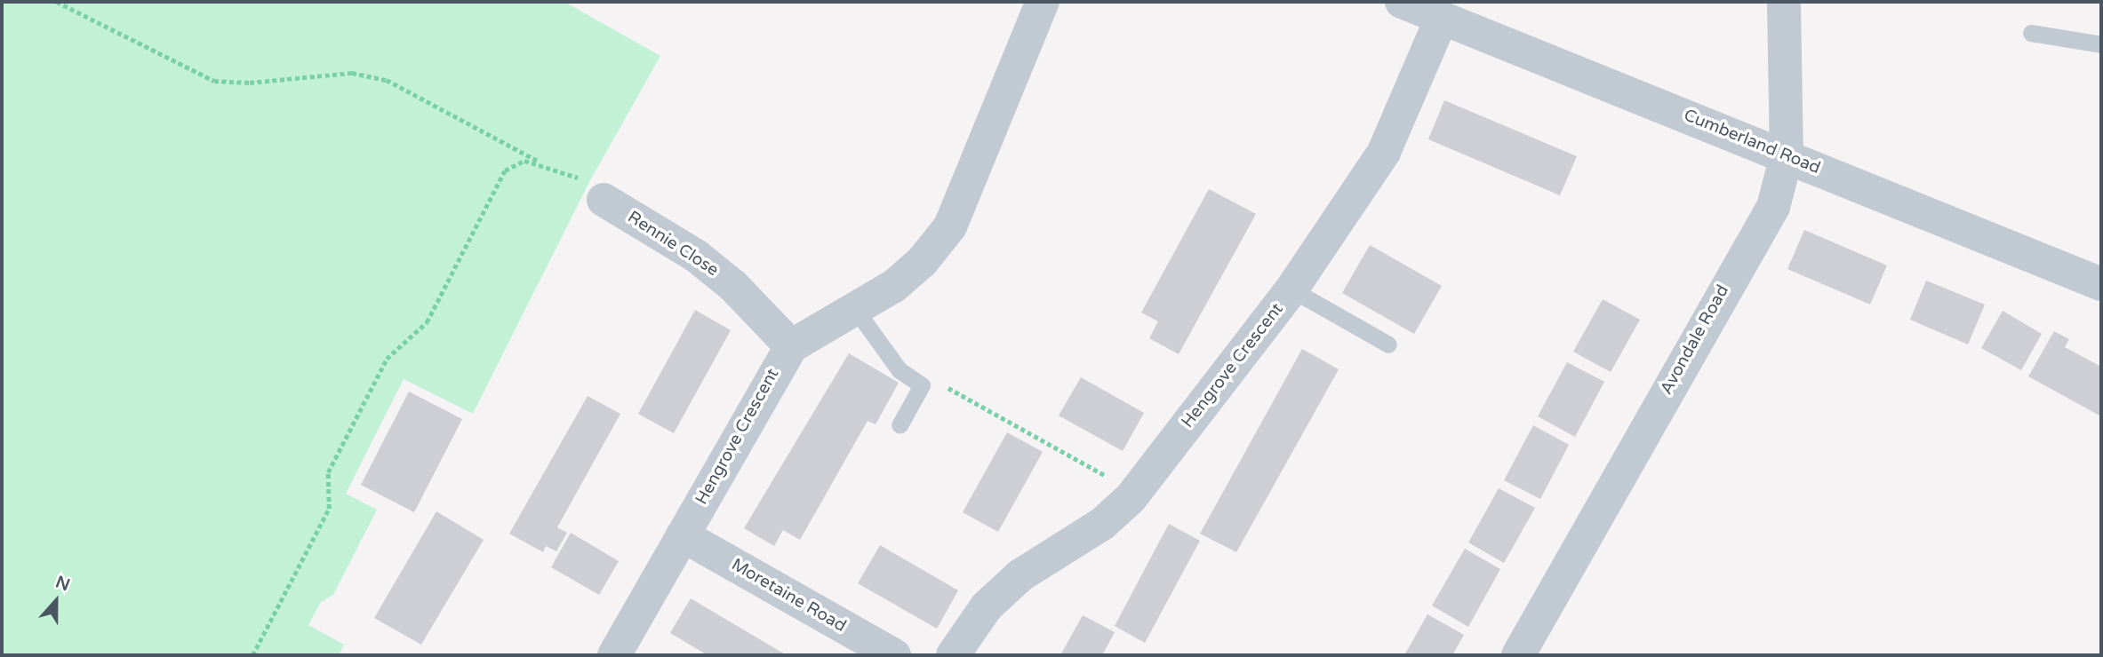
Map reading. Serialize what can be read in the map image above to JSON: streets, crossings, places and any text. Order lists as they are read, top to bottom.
{
  "streets": {
    "street": [
      "Cumberland Road",
      "Rennie Close",
      "Avondale Road",
      "Hengrove Crescent",
      "Moretaine Road"
    ]
  },
  "crossings": [
    ["Cumberland Road", "Avondale Road"],
    ["Cumberland Road", "Hengrove Crescent"],
    ["Rennie Close", "Hengrove Crescent"],
    ["Hengrove Crescent", "Moretaine Road"]
  ],
  "north": "top"
}
